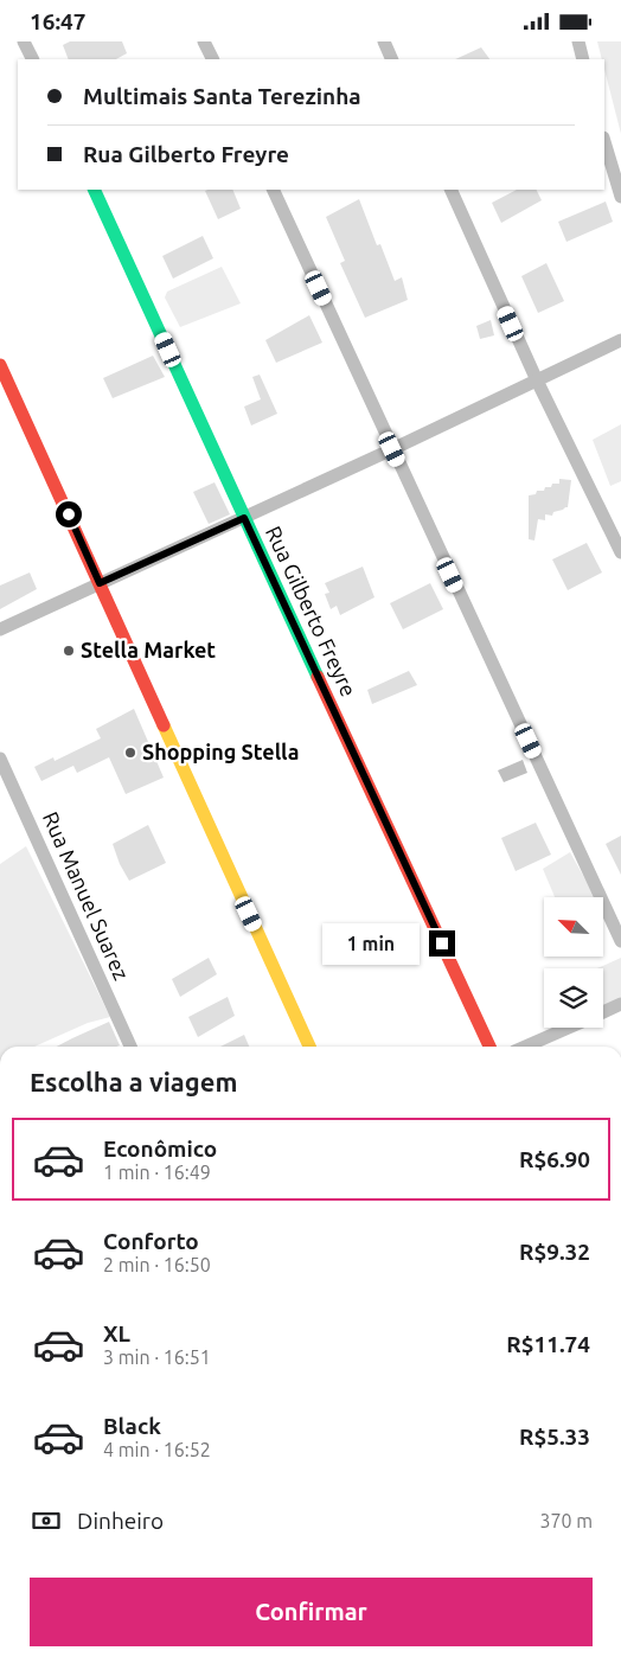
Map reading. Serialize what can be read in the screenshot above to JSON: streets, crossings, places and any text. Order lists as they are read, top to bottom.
{
  "streets": {
    "street": ["Rua Gilberto Freyre", "Rua Manuel Suarez"]
  },
  "places": ["Stella Market", "Shopping Stella"],
  "north": "top left",
  "page": {
    "status": "16:47",
    "banner": ["Multimais Santa Terezinha", "Rua Gilberto Freyre"],
    "bubble": "1 min",
    "heading": "Escolha a viagem",
    "list": [
      {
        "name": "Econômico",
        "note": "1 min · 16:49",
        "value": "R$6.90"
      },
      {
        "name": "Conforto",
        "note": "2 min · 16:50",
        "value": "R$9.32"
      },
      {
        "name": "XL",
        "note": "3 min · 16:51",
        "value": "R$11.74"
      },
      {
        "name": "Black",
        "note": "4 min · 16:52",
        "value": "R$5.33"
      }
    ],
    "pay": ["Dinheiro", "370 m"],
    "buttons": "Confirmar"
  }
}
